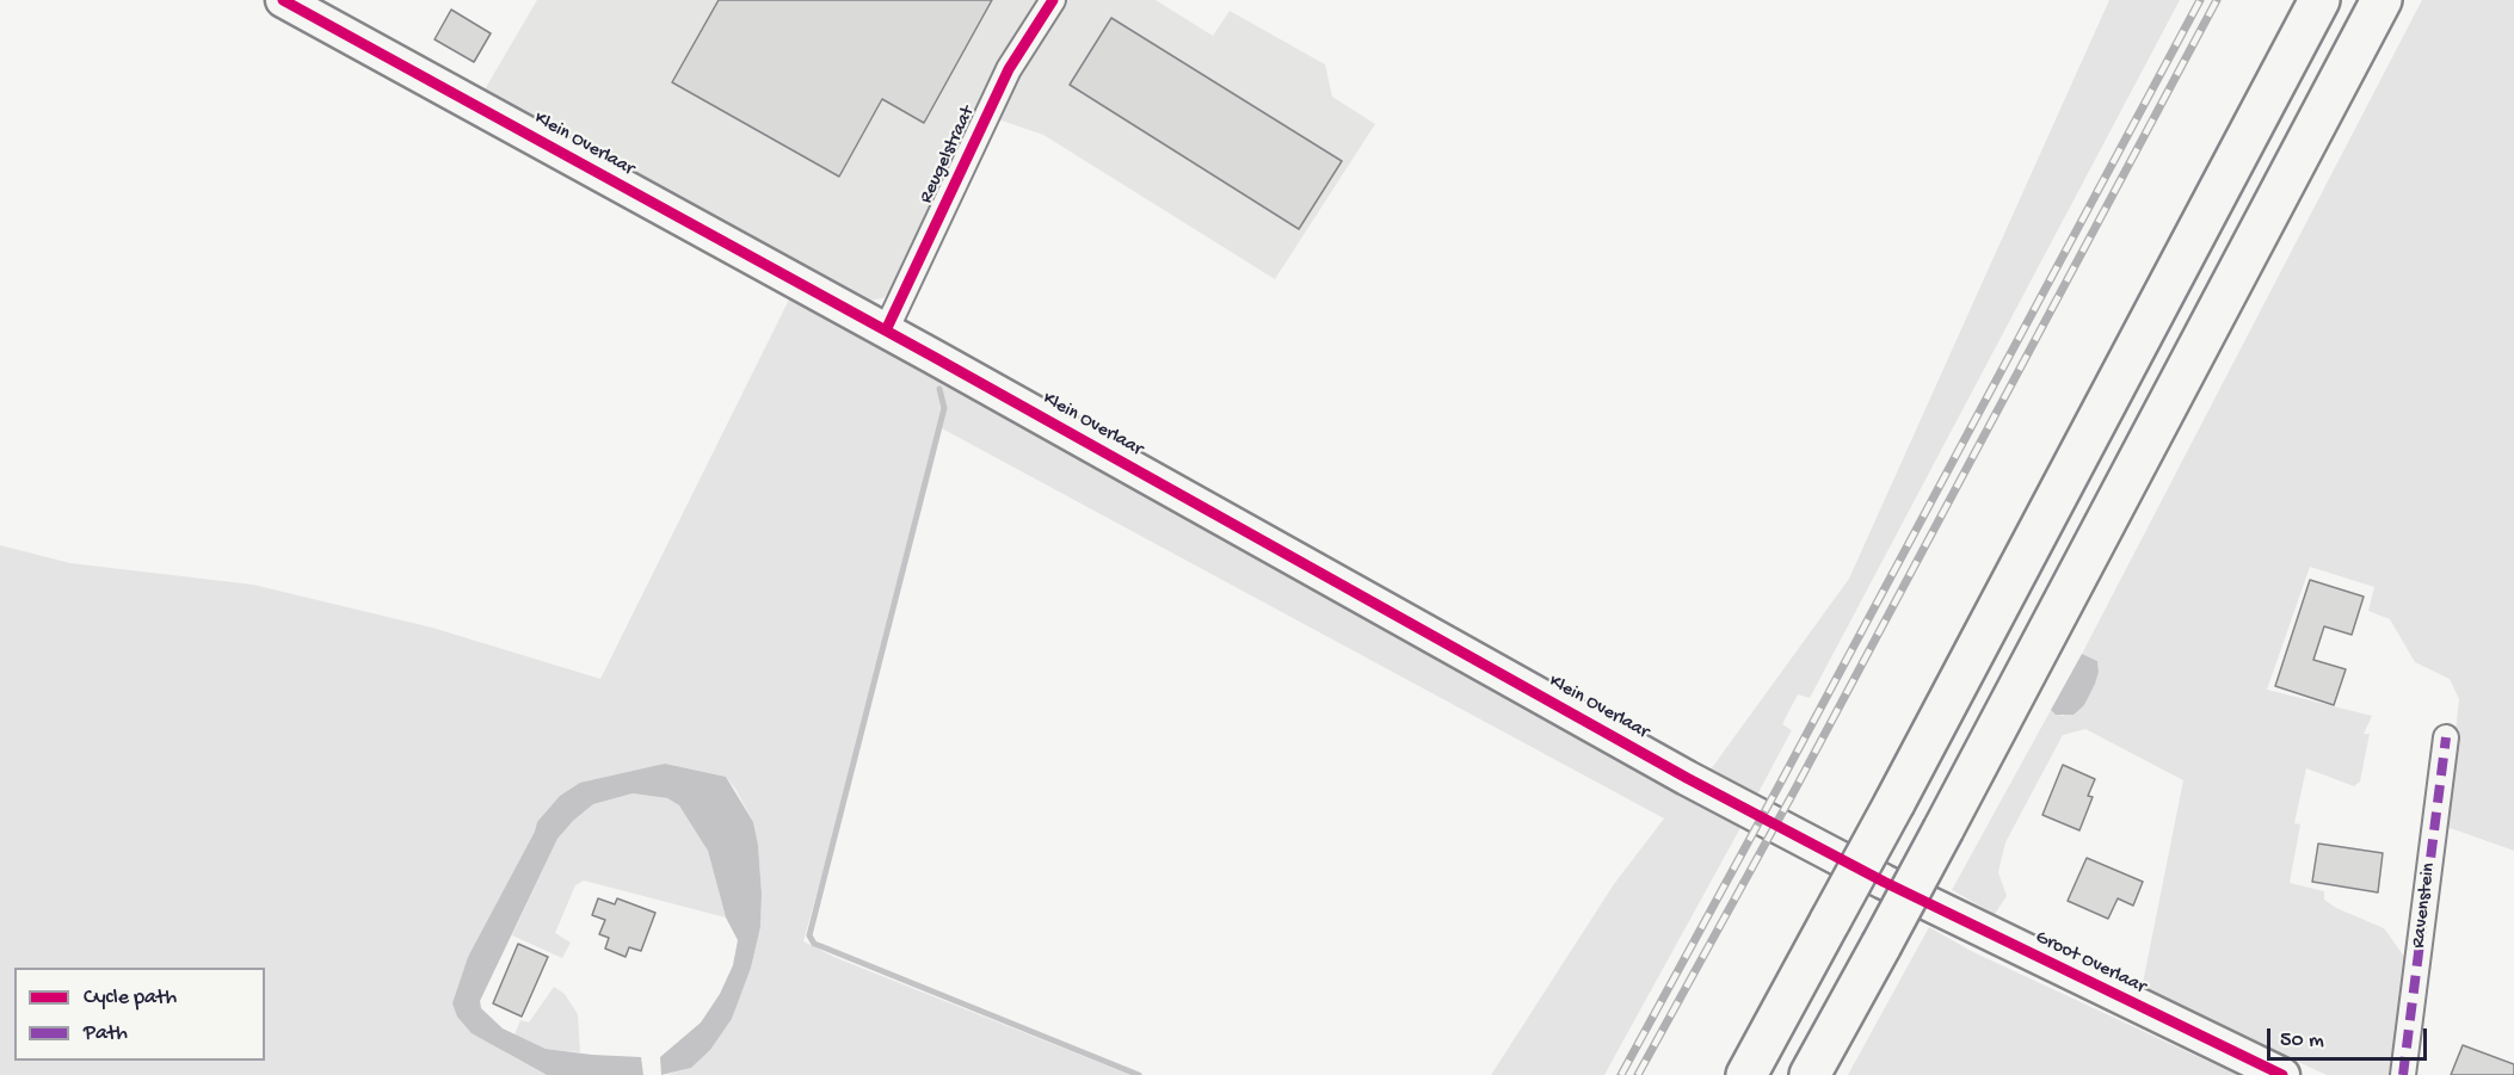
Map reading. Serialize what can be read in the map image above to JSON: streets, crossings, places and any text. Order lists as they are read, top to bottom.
{
  "streets": {
    "main road": ["Klein Overlaar", "Groot Overlaar"],
    "street": ["Reugelstraat", "Ravenstein"]
  },
  "crossings": [
    ["Klein Overlaar", "Reugelstraat"],
    ["Klein Overlaar", "Groot Overlaar"]
  ],
  "legend": ["Cycle path", "Path"],
  "scale_bar": "50 m"
}
